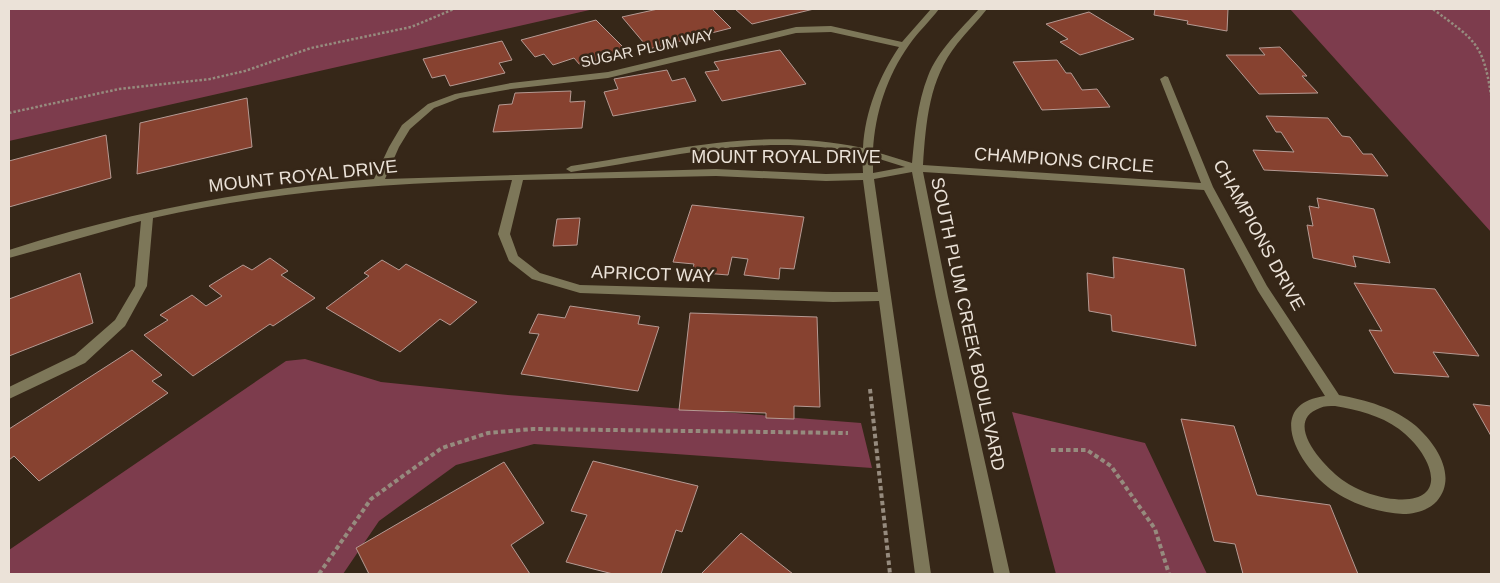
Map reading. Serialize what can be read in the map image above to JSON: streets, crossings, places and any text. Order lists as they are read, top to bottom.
{
  "streets": {
    "street": [
      "SUGAR PLUM WAY",
      "MOUNT ROYAL DRIVE",
      "CHAMPIONS CIRCLE",
      "CHAMPIONS DRIVE",
      "APRICOT WAY",
      "SOUTH PLUM CREEK BOULEVARD"
    ]
  },
  "crossings": [
    ["SUGAR PLUM WAY", "MOUNT ROYAL DRIVE"],
    ["MOUNT ROYAL DRIVE", "CHAMPIONS CIRCLE"],
    ["MOUNT ROYAL DRIVE", "APRICOT WAY"],
    ["MOUNT ROYAL DRIVE", "SOUTH PLUM CREEK BOULEVARD"],
    ["CHAMPIONS CIRCLE", "CHAMPIONS DRIVE"],
    ["CHAMPIONS CIRCLE", "SOUTH PLUM CREEK BOULEVARD"]
  ]
}
